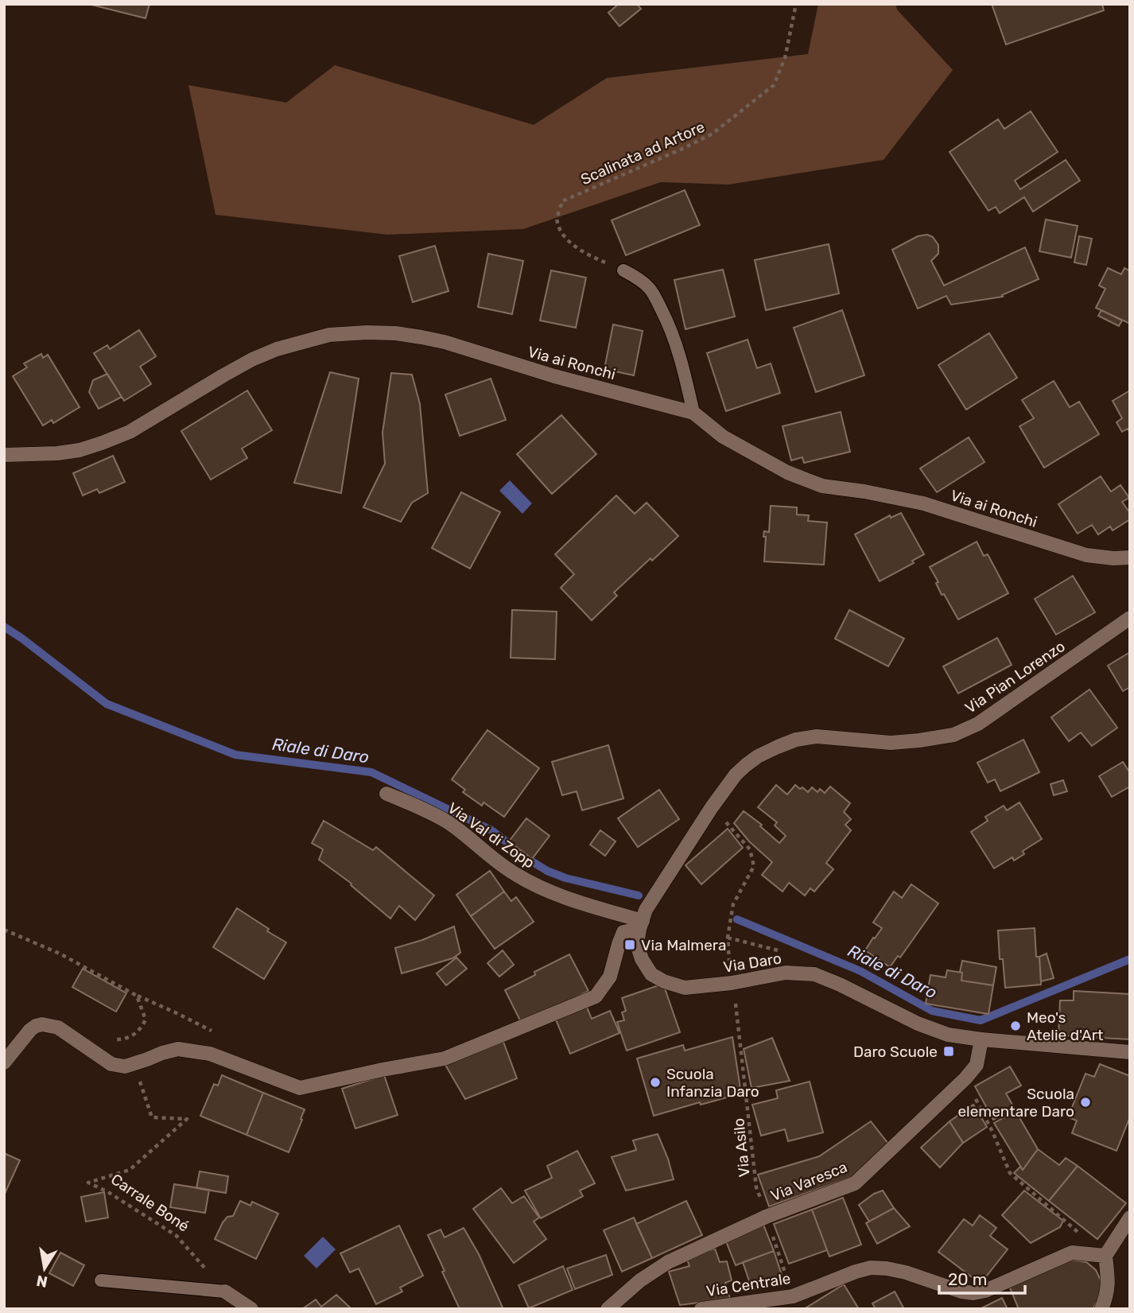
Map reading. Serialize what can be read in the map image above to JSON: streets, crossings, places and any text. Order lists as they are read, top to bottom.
{
  "streets": {
    "street": [
      "Via ai Ronchi",
      "Via Pian Lorenzo",
      "Via Val di Zopp",
      "Via Daro",
      "Via Varesca",
      "Via Centrale"
    ],
    "path": ["Scalinata ad Artore", "Via Asilo", "Carrale Boné"]
  },
  "crossings": [
    ["Via Pian Lorenzo", "Via Val di Zopp"],
    ["Via Pian Lorenzo", "Via Daro"],
    ["Via Val di Zopp", "Via Daro"],
    ["Via Daro", "Via Varesca"],
    ["Via Asilo", "Via Varesca"],
    ["Via Asilo", "Via Centrale"]
  ],
  "water": ["Riale di Daro"],
  "places": {
    "transit": ["Via Malmera", "Daro Scuole"],
    "other": ["Meo's Atelie d'Art", "Scuola Infanzia Daro", "Scuola elementare Daro"]
  },
  "scale_bar": "20 m",
  "north": "bottom"
}
